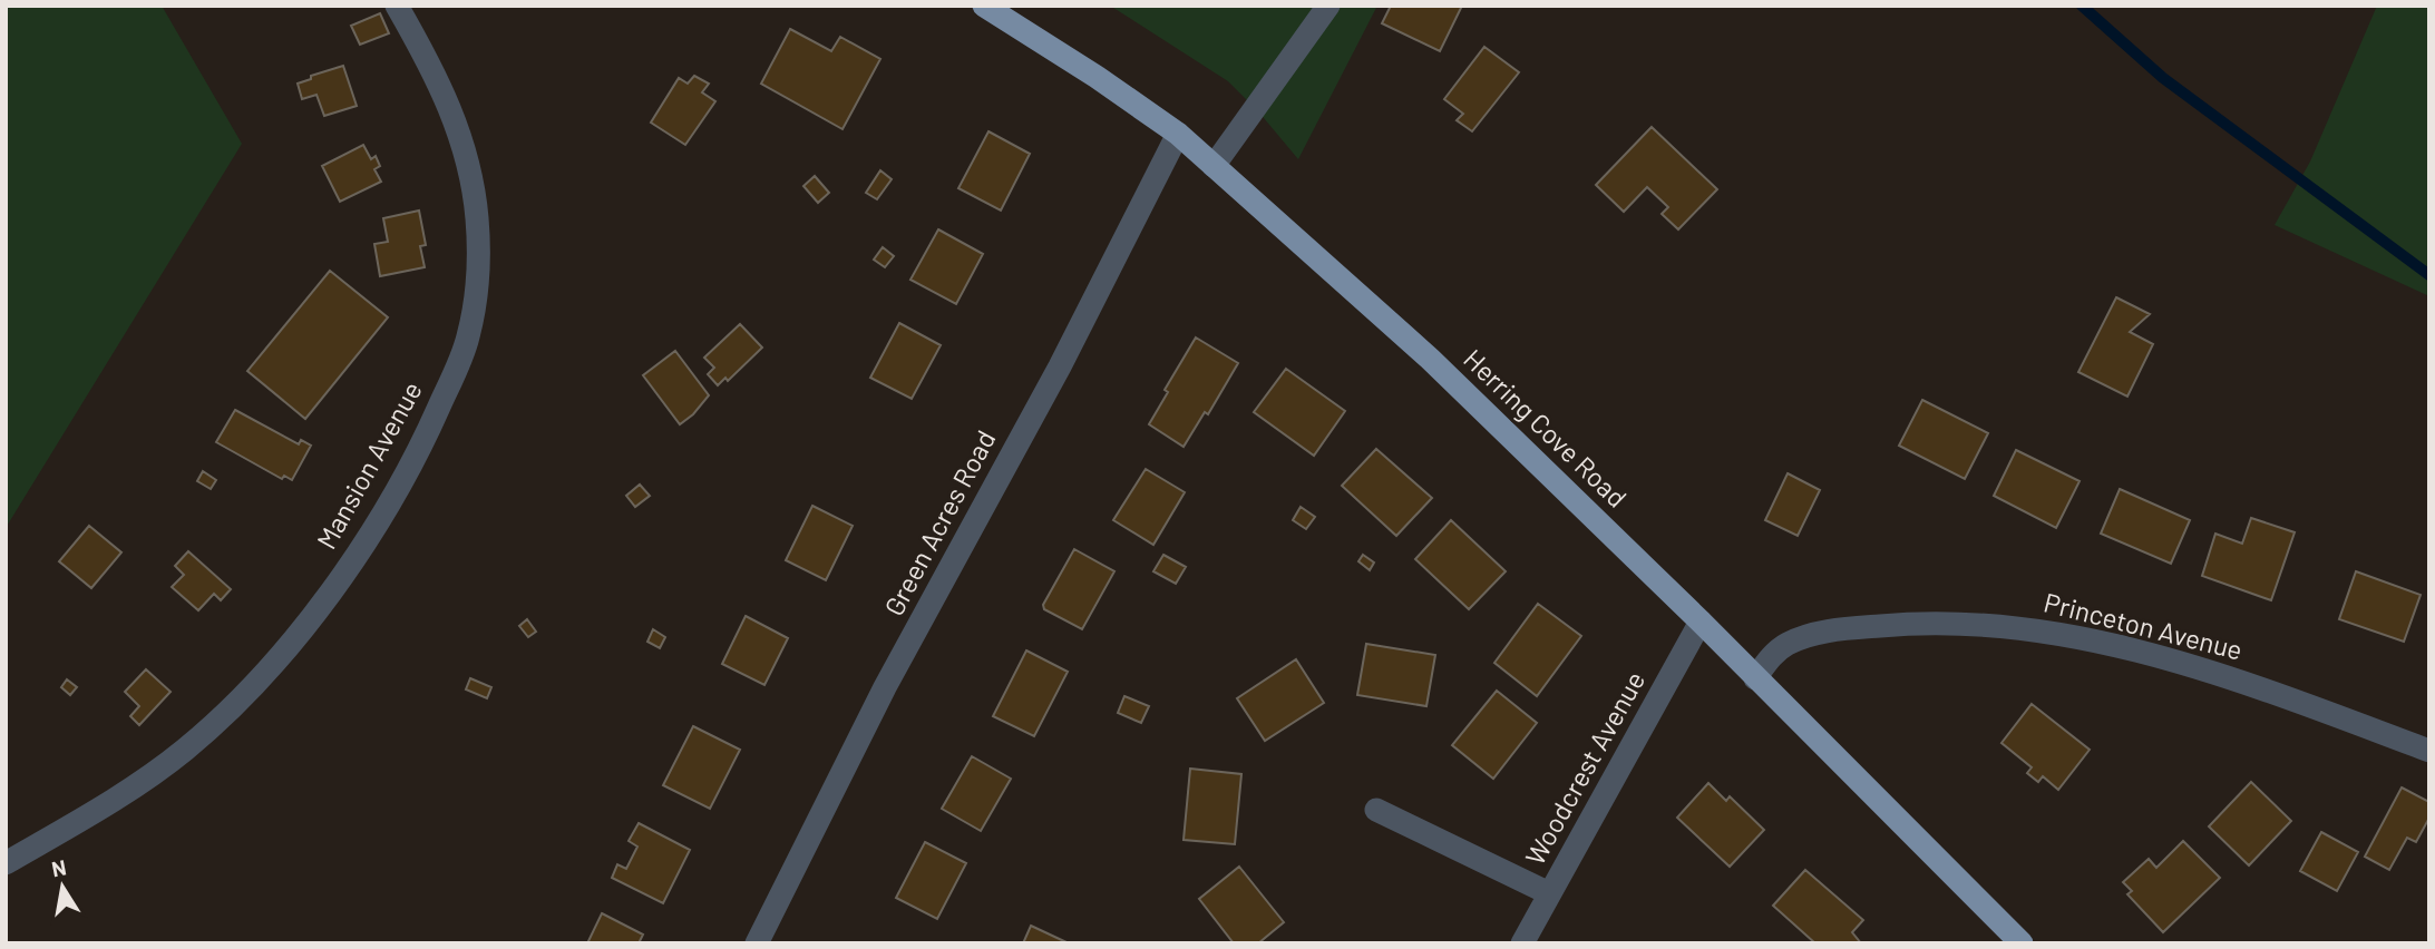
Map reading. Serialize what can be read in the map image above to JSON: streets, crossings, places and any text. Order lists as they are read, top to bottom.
{
  "streets": {
    "main road": ["Herring Cove Road"],
    "street": [
      "Mansion Avenue",
      "Green Acres Road",
      "Princeton Avenue",
      "Woodcrest Avenue"
    ]
  },
  "crossings": [
    ["Herring Cove Road", "Green Acres Road"],
    ["Herring Cove Road", "Princeton Avenue"],
    ["Herring Cove Road", "Woodcrest Avenue"]
  ],
  "north": "top"
}
